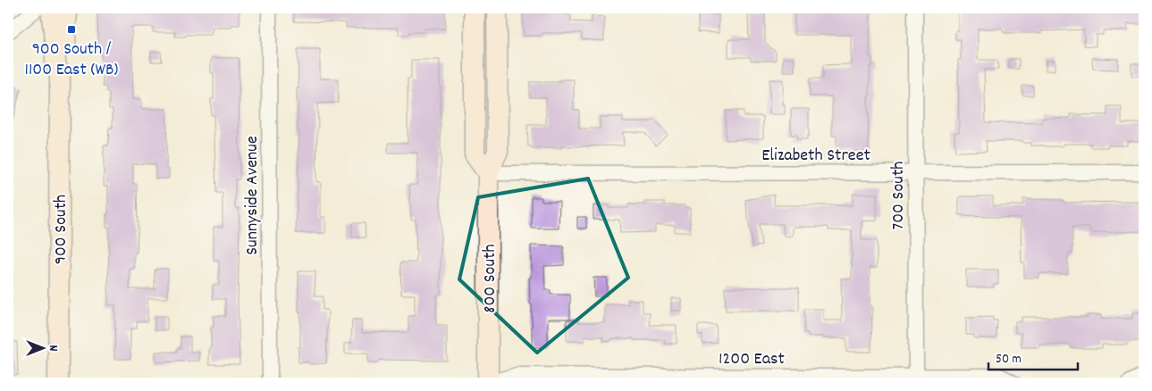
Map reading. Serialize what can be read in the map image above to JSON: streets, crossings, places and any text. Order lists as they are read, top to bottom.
{
  "streets": {
    "main road": ["900 South", "800 South"],
    "street": [
      "Elizabeth Street",
      "Sunnyside Avenue",
      "700 South",
      "1200 East"
    ]
  },
  "crossings": [
    ["Elizabeth Street", "700 South"],
    ["Elizabeth Street", "800 South"],
    ["700 South", "1200 East"],
    ["800 South", "1200 East"]
  ],
  "places": {
    "transit": ["900 South / 1100 East (WB)"]
  },
  "scale_bar": "50 m",
  "north": "right"
}
